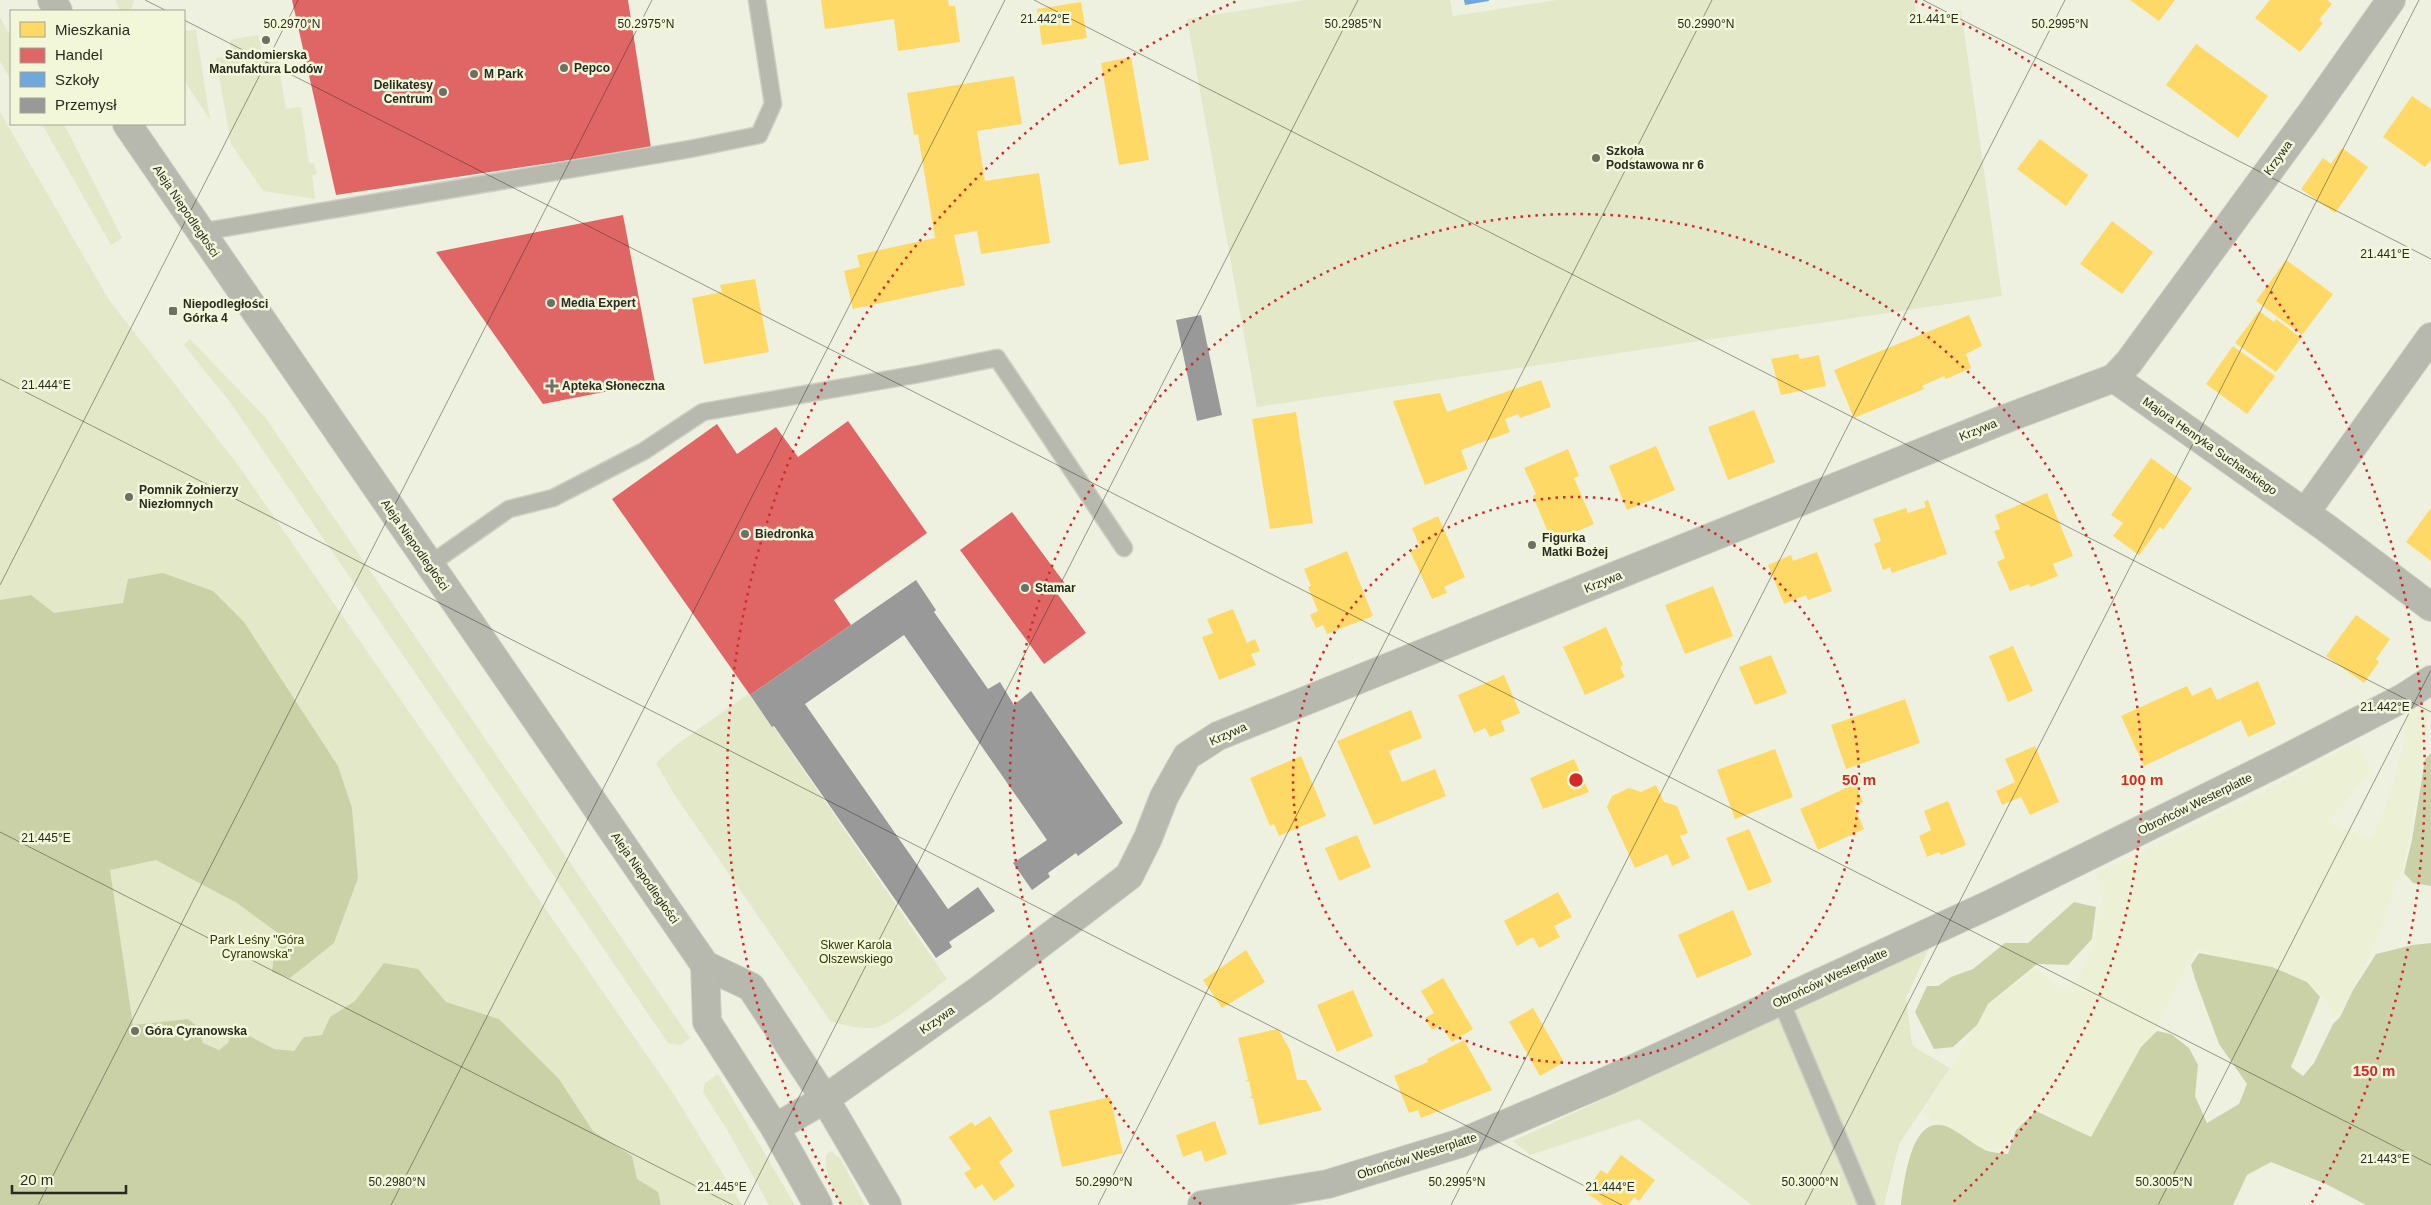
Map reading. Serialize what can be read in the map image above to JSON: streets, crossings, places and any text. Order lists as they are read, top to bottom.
{
  "streets": {
    "street": [
      "Krzywa",
      "Aleja Niepodległości",
      "Majora Henryka Sucharskiego",
      "Obrońców Westerplatte"
    ]
  },
  "crossings": [
    ["Krzywa", "Majora Henryka Sucharskiego"]
  ],
  "parks": ["Park Leśny \"Góra Cyranowska\"", "Skwer Karola Olszewskiego"],
  "places": {
    "other": [
      "Sandomierska Manufaktura Lodów",
      "Pepco",
      "M Park",
      "Delikatesy Centrum",
      "Szkoła Podstawowa nr 6",
      "Media Expert",
      "Pomnik Żołnierzy Niezłomnych",
      "Biedronka",
      "Figurka Matki Bożej",
      "Stamar",
      "Góra Cyranowska"
    ],
    "transit": ["Niepodległości Górka 4"],
    "health": ["Apteka Słoneczna"]
  },
  "legend": [
    "Mieszkania",
    "Handel",
    "Szkoły",
    "Przemysł"
  ],
  "scale_bar": "20 m",
  "coordinates": [
    "21.442°E",
    "21.441°E",
    "50.2970°N",
    "50.2975°N",
    "50.2985°N",
    "50.2990°N",
    "50.2995°N",
    "21.444°E",
    "21.445°E",
    "21.443°E",
    "50.2980°N",
    "50.3000°N",
    "50.3005°N"
  ],
  "rings": ["50 m", "100 m", "150 m"]
}
